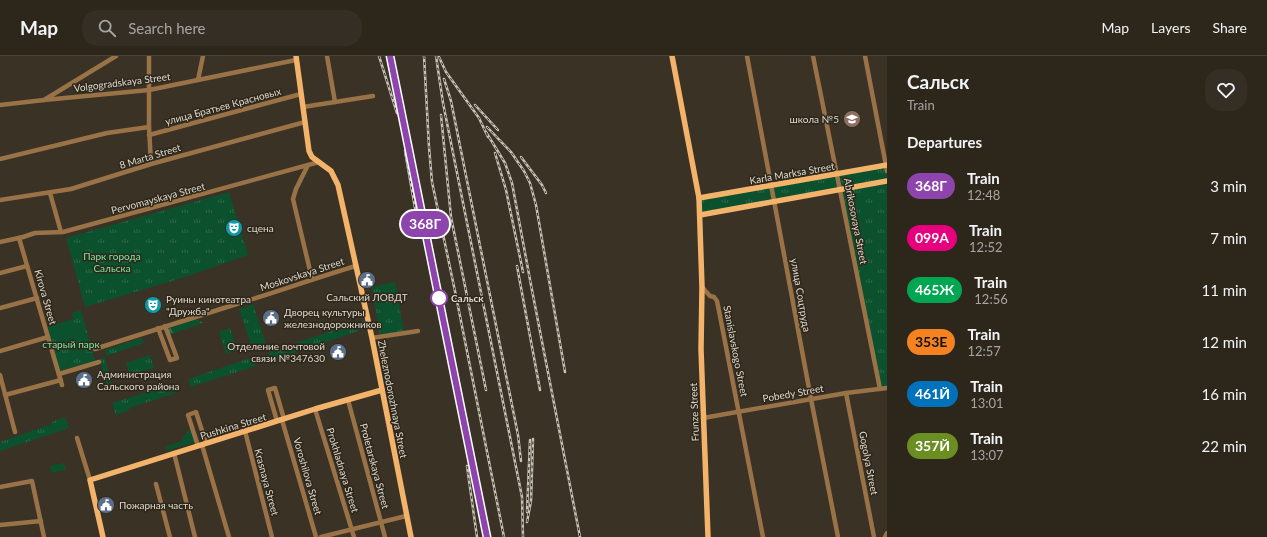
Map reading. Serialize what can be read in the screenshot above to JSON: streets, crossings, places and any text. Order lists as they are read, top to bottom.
{
  "streets": {
    "main road": [
      "Karla Marksa Street",
      "Zheleznodorozhnaya Street",
      "Frunze Street",
      "Pushkina Street"
    ],
    "street": [
      "Volgogradskaya Street",
      "улица Братьев Красновых",
      "8 Marta Street",
      "Pervomayskaya Street",
      "Abrikosovaya Street",
      "Moskovskaya Street",
      "улица Соцтруда",
      "Kirova Street",
      "Stanislavskogo Street",
      "Pobedy Street",
      "Gogolya Street",
      "Proletarskaya Street",
      "Prokhladnaya Street",
      "Voroshilova Street",
      "Krasnaya Street"
    ]
  },
  "crossings": [
    ["8 Marta Street", "Zheleznodorozhnaya Street"],
    ["Karla Marksa Street", "Abrikosovaya Street"],
    ["Karla Marksa Street", "улица Соцтруда"],
    ["Pervomayskaya Street", "Kirova Street"],
    ["Pervomayskaya Street", "Zheleznodorozhnaya Street"],
    ["Abrikosovaya Street", "Pobedy Street"],
    ["Moskovskaya Street", "Zheleznodorozhnaya Street"],
    ["улица Соцтруда", "Pobedy Street"],
    ["Stanislavskogo Street", "Pobedy Street"],
    ["Stanislavskogo Street", "Frunze Street"],
    ["Pobedy Street", "Frunze Street"],
    ["Pobedy Street", "Gogolya Street"],
    ["Zheleznodorozhnaya Street", "Pushkina Street"],
    ["Pushkina Street", "Proletarskaya Street"],
    ["Pushkina Street", "Prokhladnaya Street"],
    ["Pushkina Street", "Voroshilova Street"],
    ["Pushkina Street", "Krasnaya Street"]
  ],
  "parks": ["Парк города Сальска", "старый парк"],
  "places": {
    "school or university": ["школа №5"],
    "theatre": ["сцена", "Руины кинотеатра \"Дружба\""],
    "public building": [
      "Сальский ЛОВДТ",
      "Дворец культуры железнодорожников",
      "Отделение почтовой связи №347630",
      "Администрация Сальского района",
      "Пожарная часть"
    ],
    "other": ["Сальск"]
  },
  "page": {
    "header": "Map",
    "search": "Search here",
    "nav": ["Map", "Layers", "Share"],
    "on_map": "368Г",
    "heading": [
      ["Сальск", "Train"],
      "Departures"
    ],
    "list": [
      {
        "mark": "368Г",
        "name": "Train",
        "note": "12:48",
        "value": "3 min"
      },
      {
        "mark": "099А",
        "name": "Train",
        "note": "12:52",
        "value": "7 min"
      },
      {
        "mark": "465Ж",
        "name": "Train",
        "note": "12:56",
        "value": "11 min"
      },
      {
        "mark": "353Е",
        "name": "Train",
        "note": "12:57",
        "value": "12 min"
      },
      {
        "mark": "461Й",
        "name": "Train",
        "note": "13:01",
        "value": "16 min"
      },
      {
        "mark": "357Й",
        "name": "Train",
        "note": "13:07",
        "value": "22 min"
      }
    ]
  }
}
